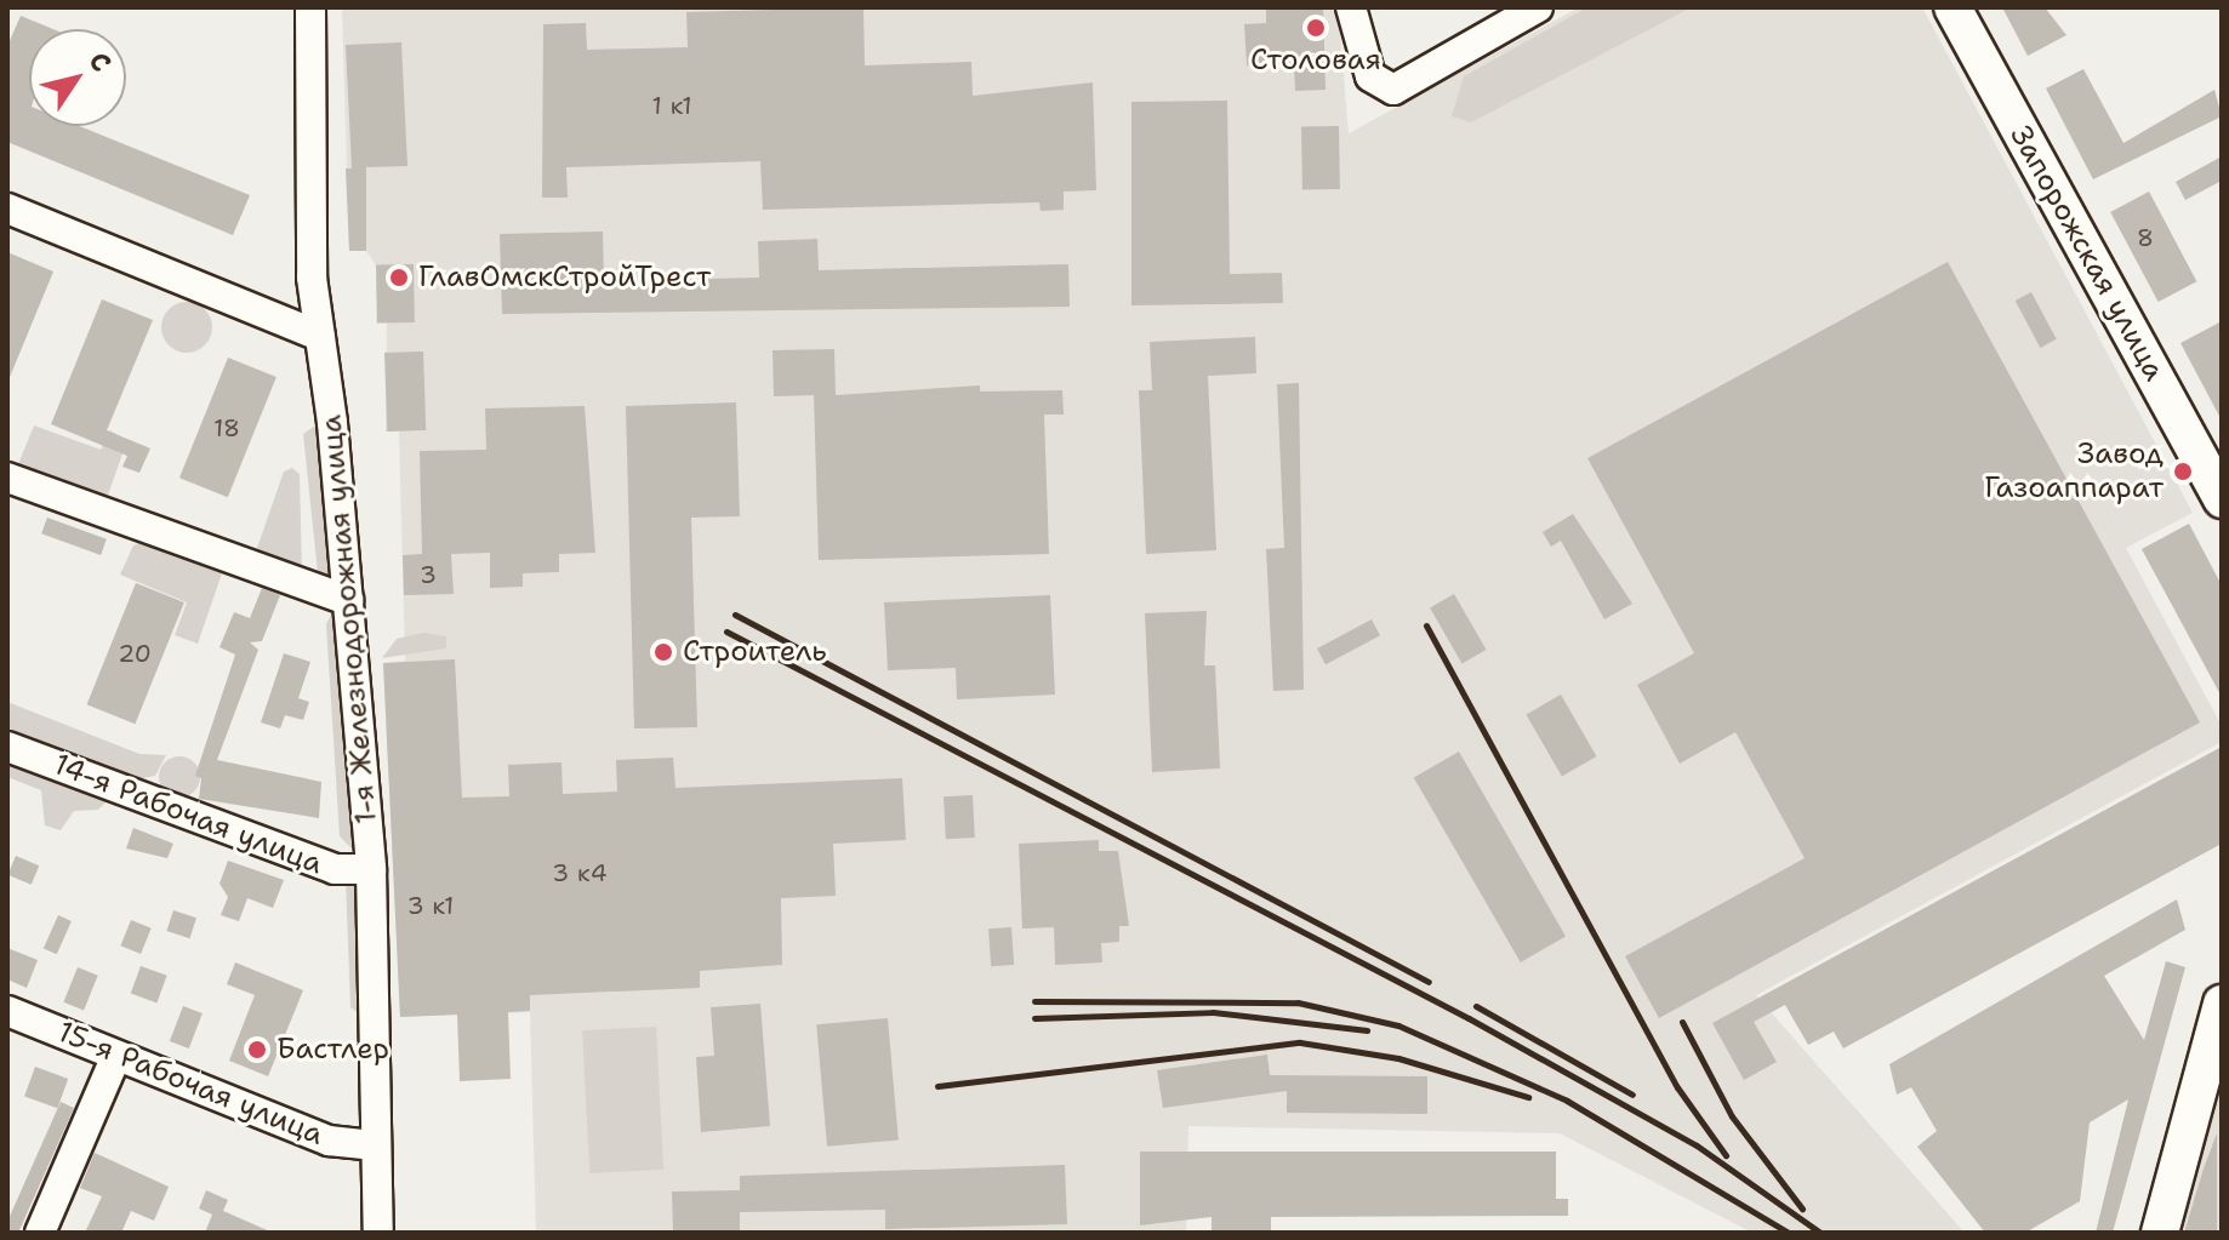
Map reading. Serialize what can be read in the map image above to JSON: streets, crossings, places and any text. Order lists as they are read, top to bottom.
{
  "streets": {
    "main road": ["Запорожская улица"],
    "street": ["1-я Железнодорожная улица", "14-я Рабочая улица", "15-я Рабочая улица"]
  },
  "crossings": [
    ["1-я Железнодорожная улица", "14-я Рабочая улица"],
    ["1-я Железнодорожная улица", "15-я Рабочая улица"]
  ],
  "places": [
    "Столовая",
    "ГлавОмскСтройТрест",
    "Завод Газоаппарат",
    "Строитель",
    "Бастлер"
  ],
  "house_numbers": [
    "1 к1",
    "8",
    "18",
    "3",
    "20",
    "3 к4",
    "3 к1"
  ],
  "north": "top right"
}
